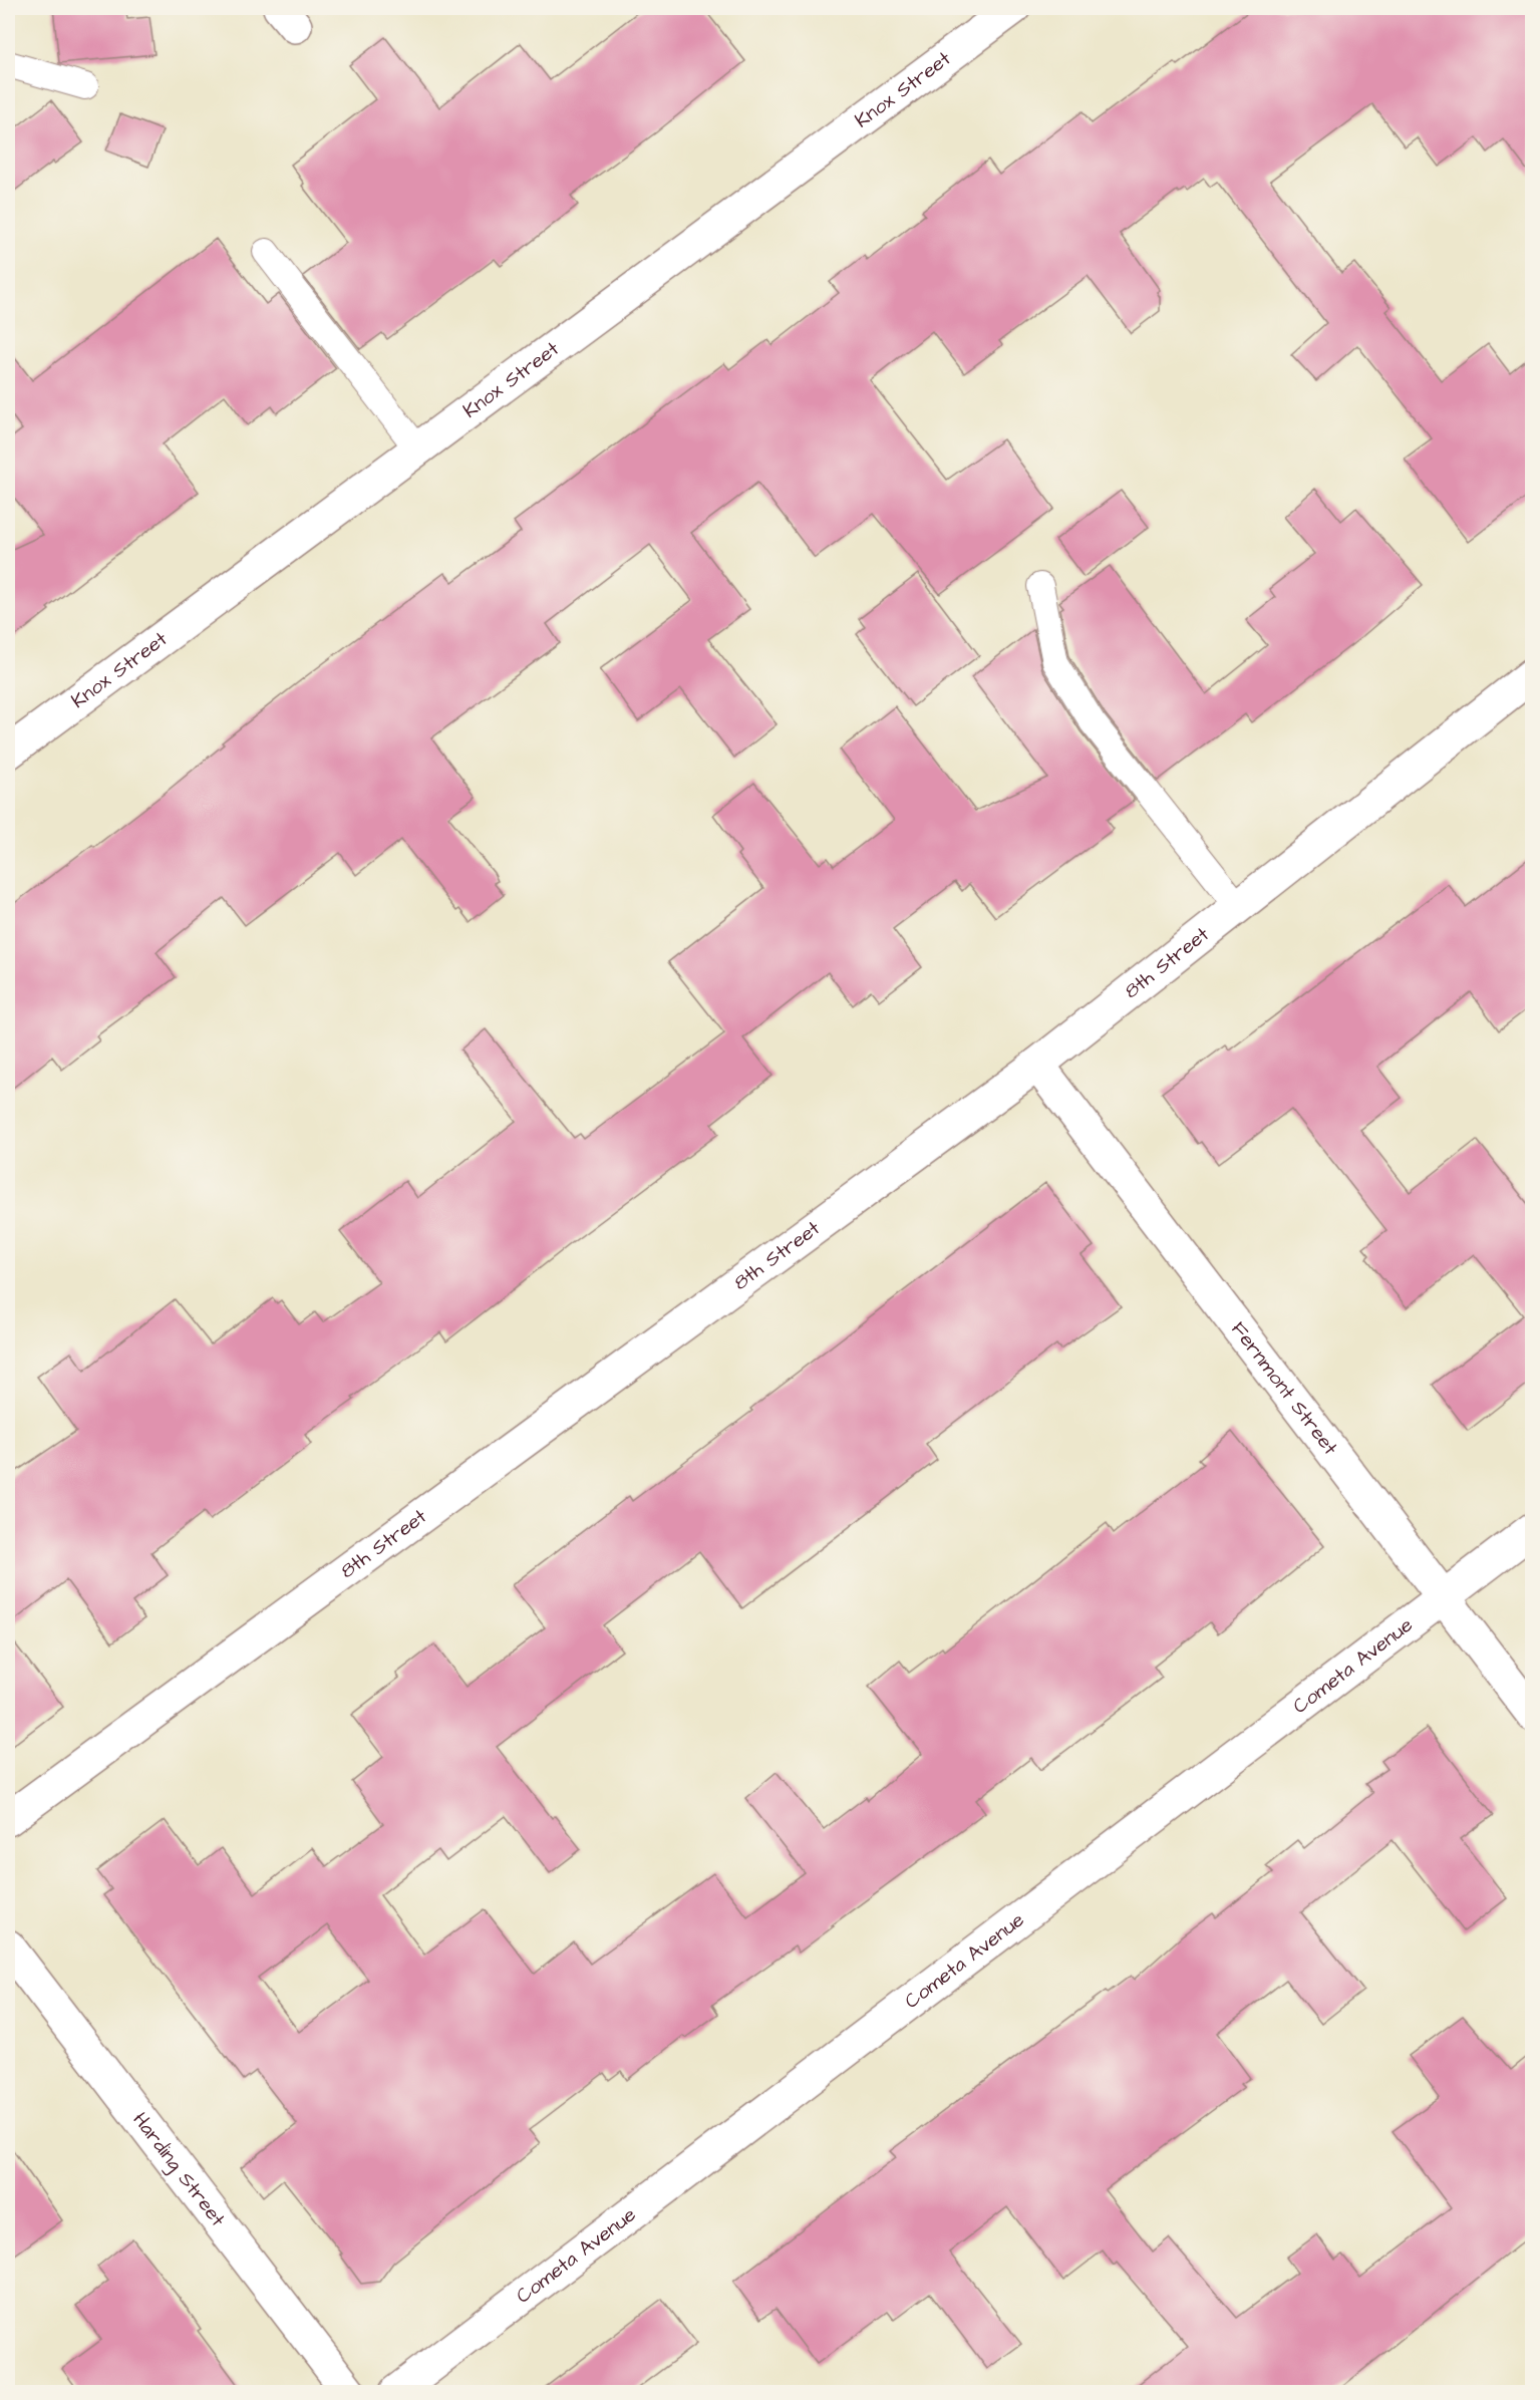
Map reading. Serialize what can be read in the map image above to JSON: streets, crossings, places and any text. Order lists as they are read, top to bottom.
{
  "streets": {
    "street": [
      "Knox Street",
      "8th Street",
      "Fernmont Street",
      "Cometa Avenue",
      "Harding Street"
    ]
  },
  "crossings": [
    ["8th Street", "Fernmont Street"],
    ["Fernmont Street", "Cometa Avenue"]
  ]
}
